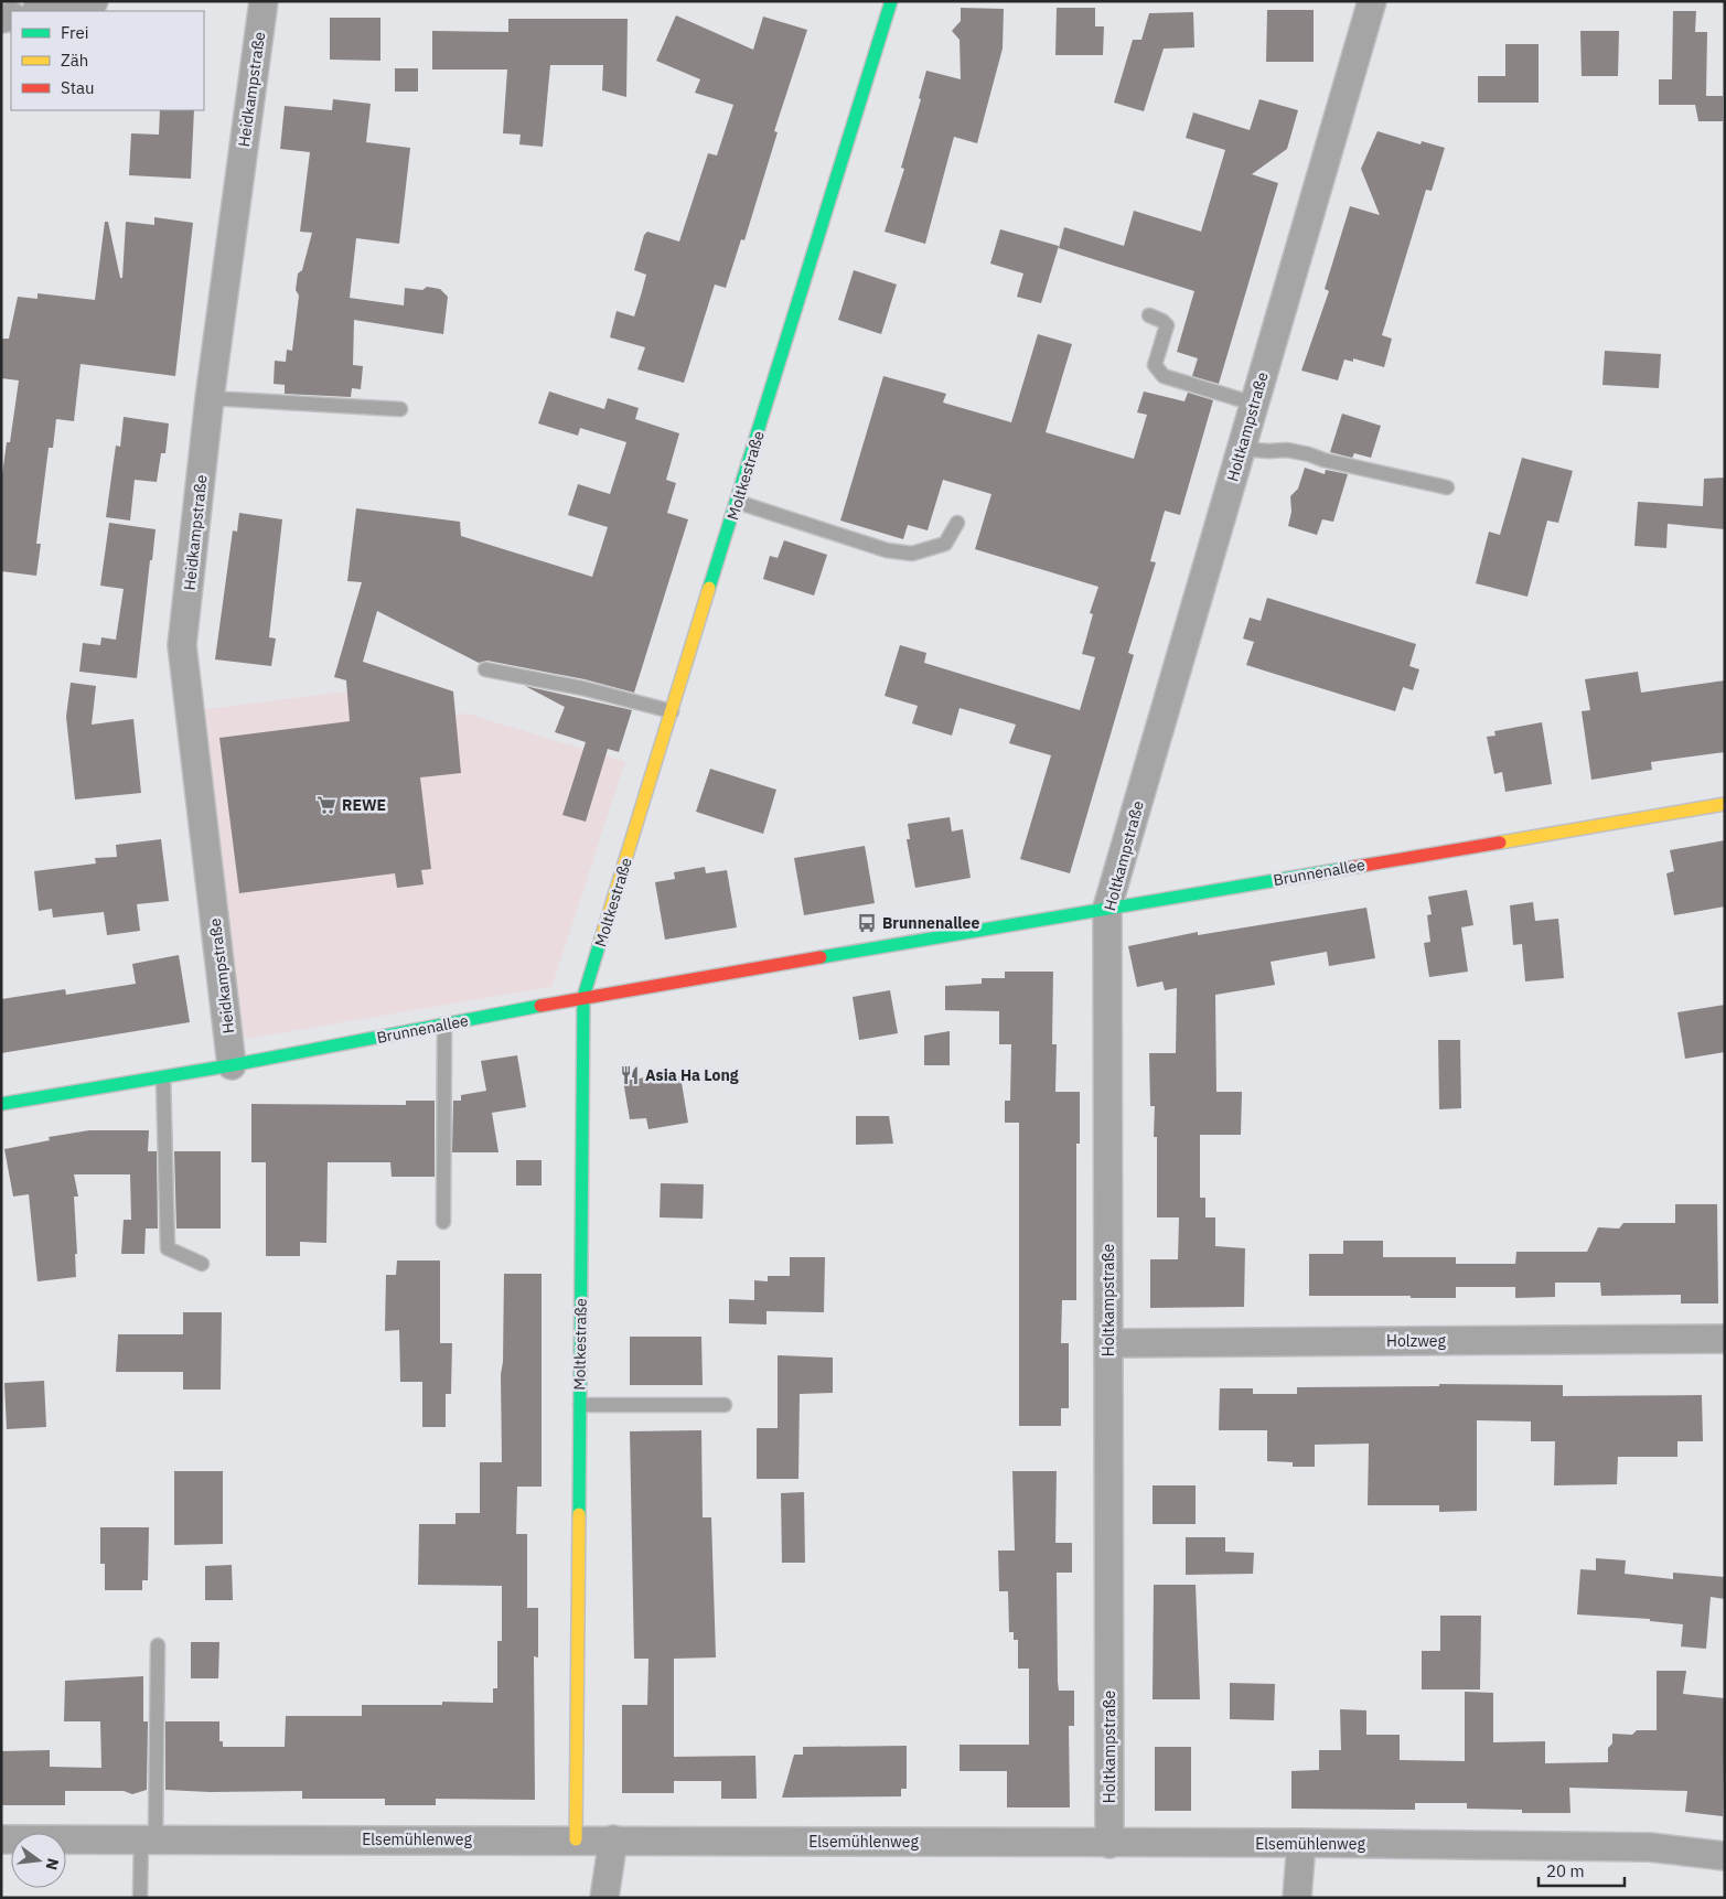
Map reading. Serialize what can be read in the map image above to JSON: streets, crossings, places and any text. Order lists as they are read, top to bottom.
{
  "streets": {
    "street": [
      "Heidkampstraße",
      "Holtkampstraße",
      "Moltkestraße",
      "Brunnenallee",
      "Holzweg",
      "Elsemühlenweg"
    ]
  },
  "crossings": [
    ["Heidkampstraße", "Brunnenallee"],
    ["Holtkampstraße", "Brunnenallee"],
    ["Holtkampstraße", "Holzweg"],
    ["Holtkampstraße", "Elsemühlenweg"],
    ["Moltkestraße", "Brunnenallee"],
    ["Moltkestraße", "Elsemühlenweg"]
  ],
  "places": {
    "supermarket": ["REWE"],
    "bus stop": ["Brunnenallee"],
    "restaurant": ["Asia Ha Long"]
  },
  "legend": ["Frei", "Zäh", "Stau"],
  "scale_bar": "20 m",
  "north": "right"
}
